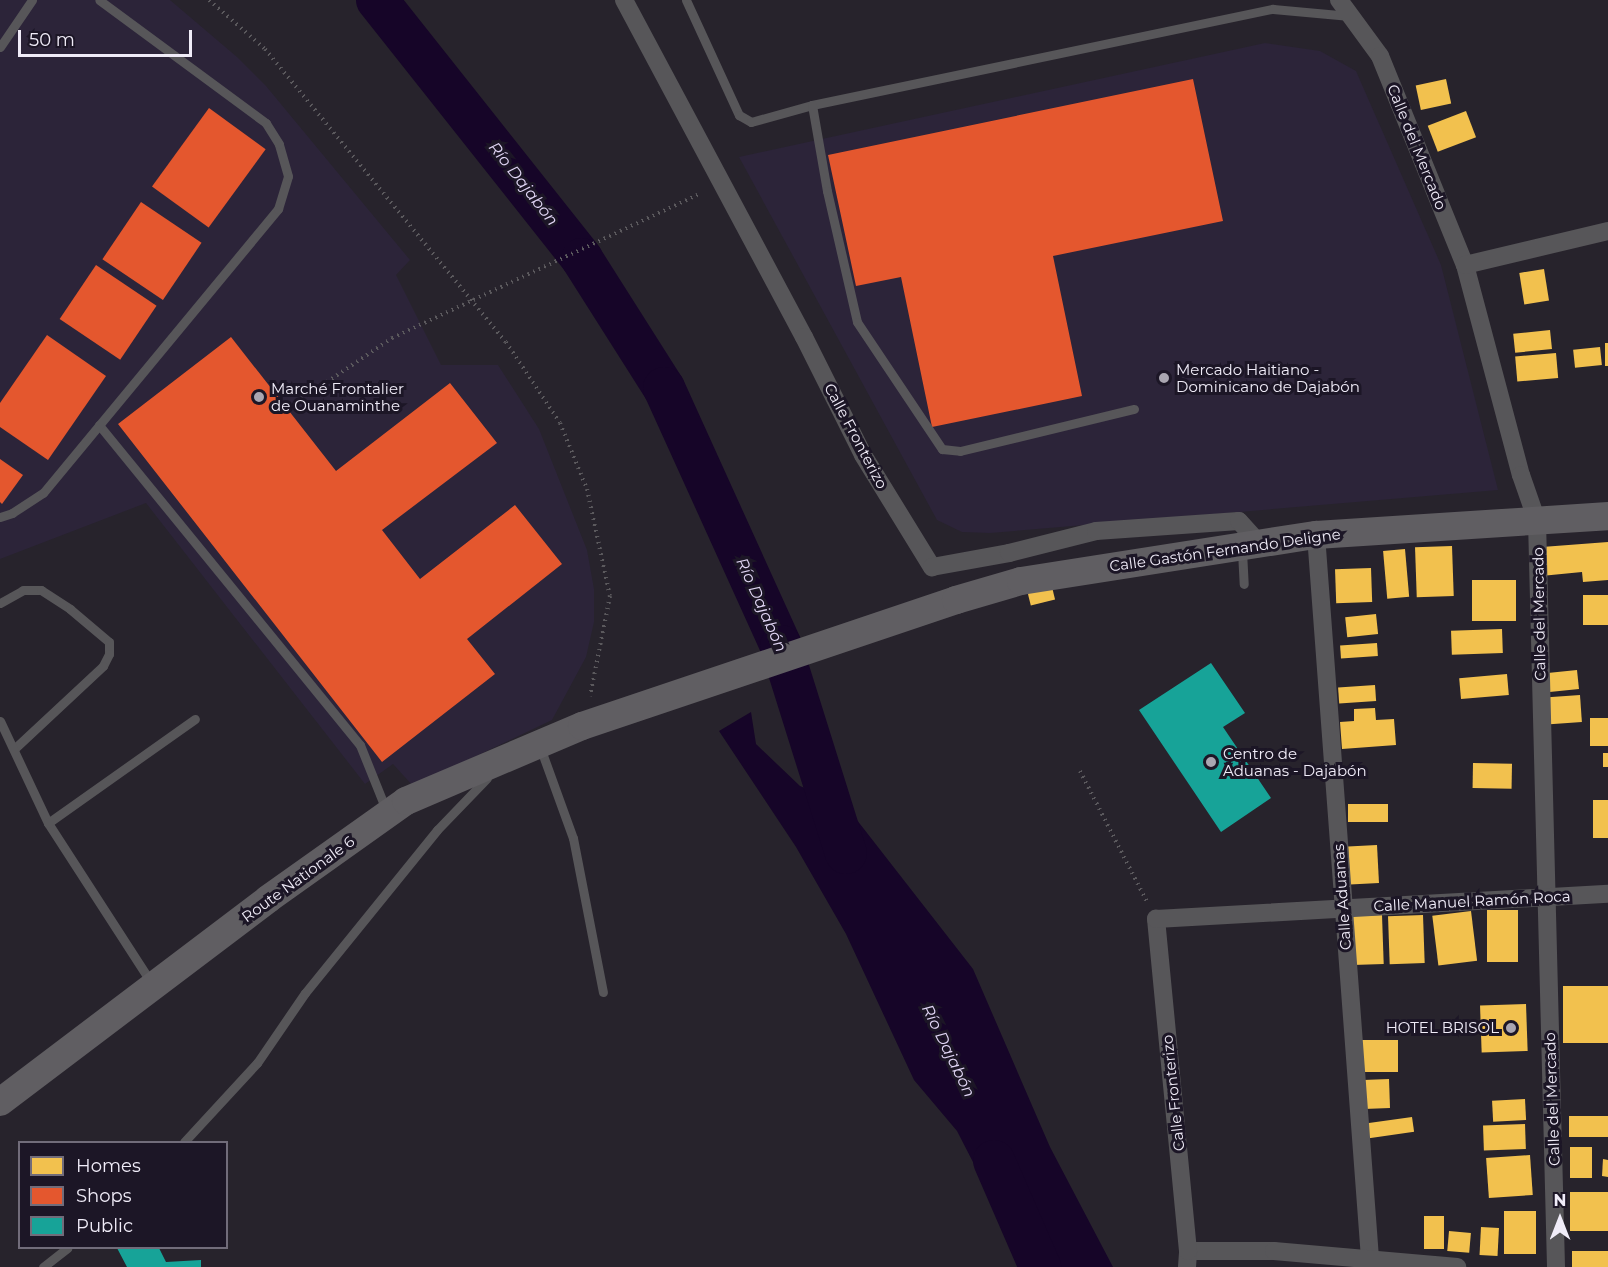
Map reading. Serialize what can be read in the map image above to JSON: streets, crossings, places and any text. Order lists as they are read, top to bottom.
{
  "streets": {
    "main road": ["Calle Gastón Fernando Deligne", "Route Nationale 6"],
    "street": [
      "Calle del Mercado",
      "Calle Fronterizo",
      "Calle Aduanas",
      "Calle Manuel Ramón Roca"
    ]
  },
  "crossings": [
    ["Calle del Mercado", "Calle Gastón Fernando Deligne"],
    ["Calle del Mercado", "Calle Manuel Ramón Roca"],
    ["Calle Fronterizo", "Calle Gastón Fernando Deligne"],
    ["Calle Fronterizo", "Calle Manuel Ramón Roca"],
    ["Calle Gastón Fernando Deligne", "Route Nationale 6"],
    ["Calle Gastón Fernando Deligne", "Calle Aduanas"],
    ["Calle Aduanas", "Calle Manuel Ramón Roca"]
  ],
  "water": ["Río Dajabón"],
  "places": [
    "Mercado Haitiano - Dominicano de Dajabón",
    "Marché Frontalier de Ouanaminthe",
    "Centro de Aduanas - Dajabón",
    "HOTEL BRISOL"
  ],
  "legend": ["Homes", "Shops", "Public"],
  "scale_bar": "50 m",
  "north": "top"
}
